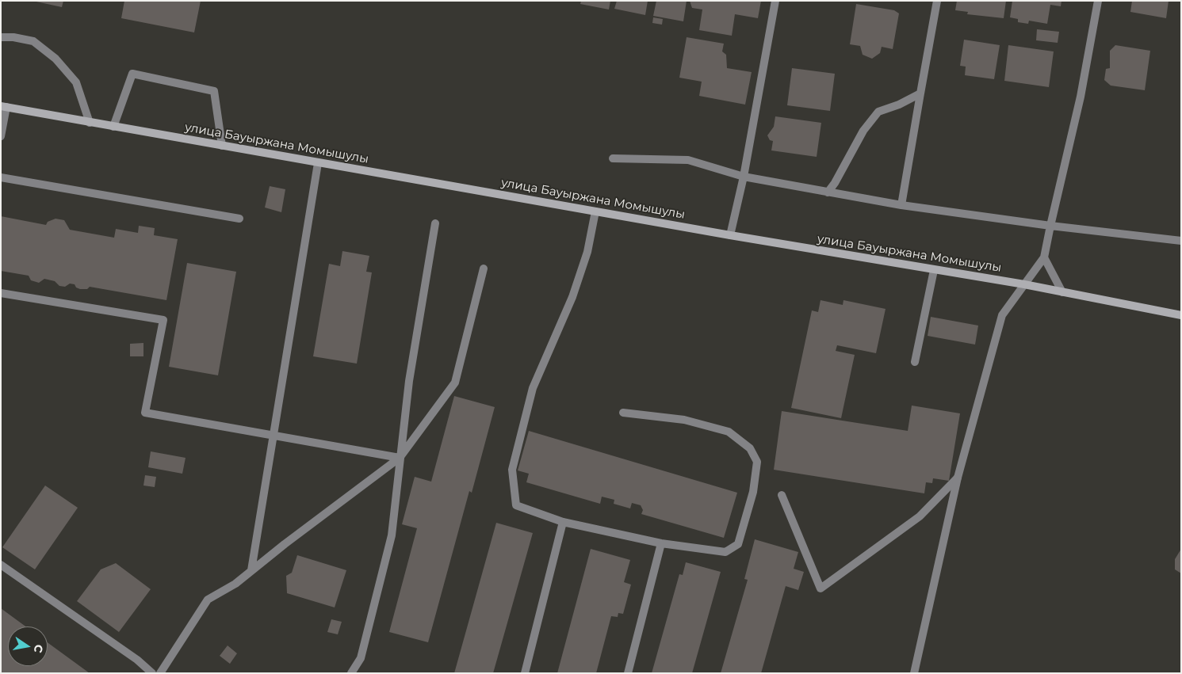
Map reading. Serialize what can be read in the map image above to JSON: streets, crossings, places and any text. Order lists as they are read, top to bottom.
{
  "streets": {
    "street": ["улица Бауыржана Момышулы"]
  },
  "north": "right"
}
